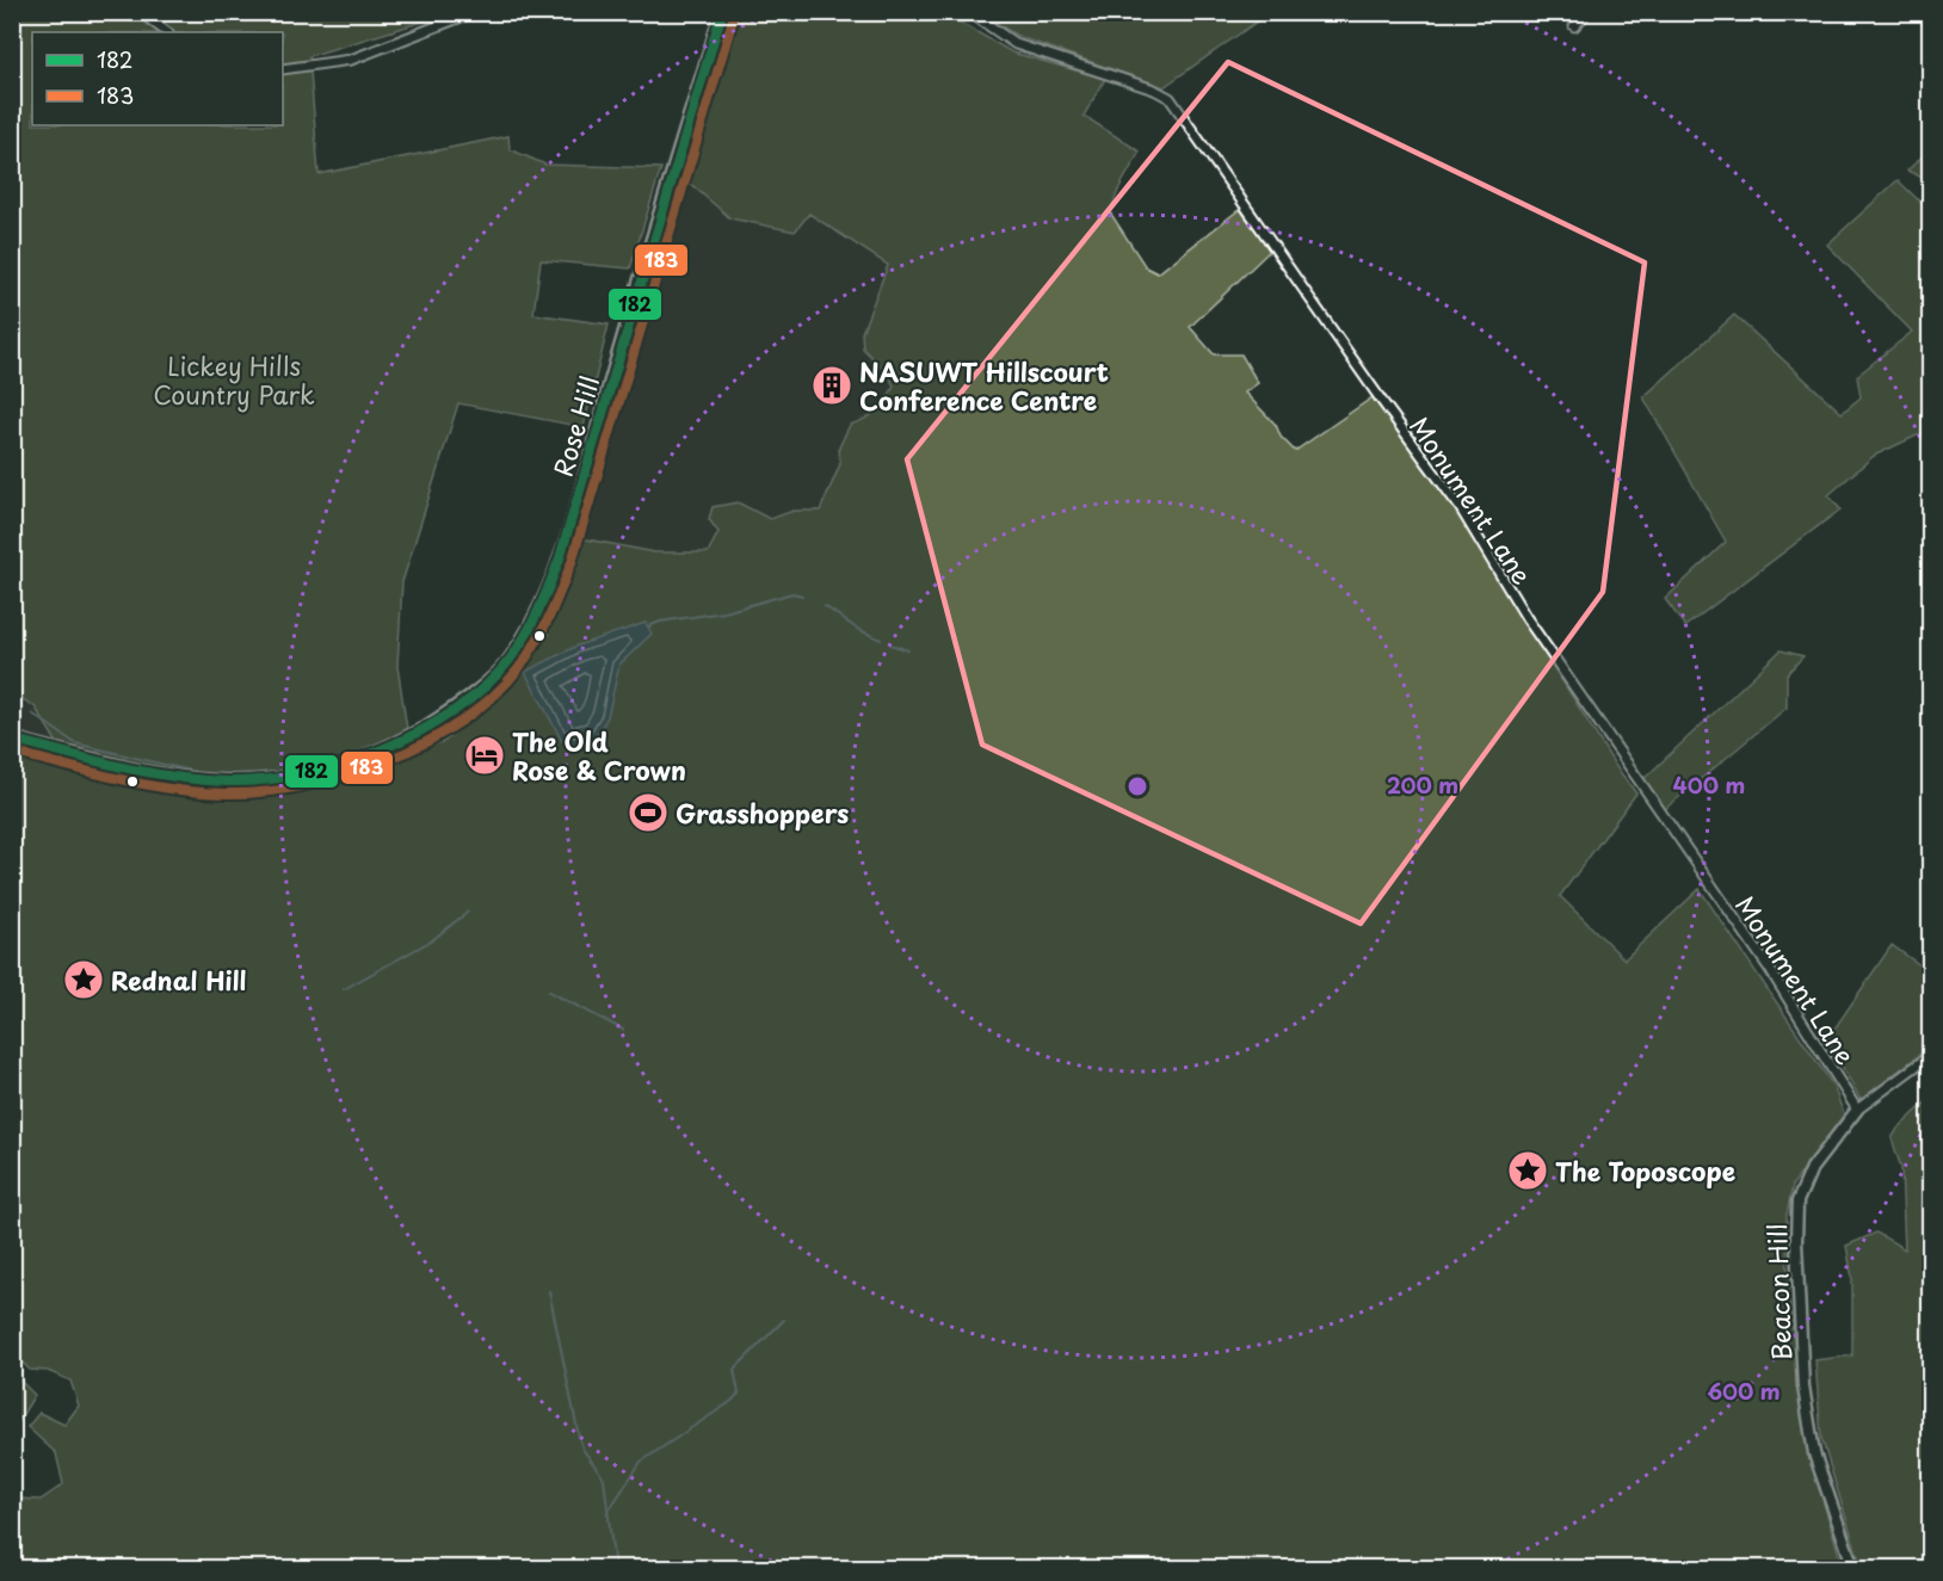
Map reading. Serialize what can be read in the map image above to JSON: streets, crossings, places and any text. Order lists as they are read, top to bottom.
{
  "streets": {
    "main road": ["Rose Hill"],
    "street": ["Monument Lane", "Beacon Hill"]
  },
  "crossings": [
    ["Monument Lane", "Beacon Hill"]
  ],
  "parks": ["Lickey Hills Country Park"],
  "places": {
    "building": ["NASUWT Hillscourt Conference Centre"],
    "hotel": ["The Old Rose & Crown"],
    "sports": ["Grasshoppers"],
    "place": ["Rednal Hill", "The Toposcope"]
  },
  "lines": ["transit line 182", "transit line 183"],
  "legend": ["182", "183"],
  "rings": ["200 m", "400 m", "600 m"]
}
